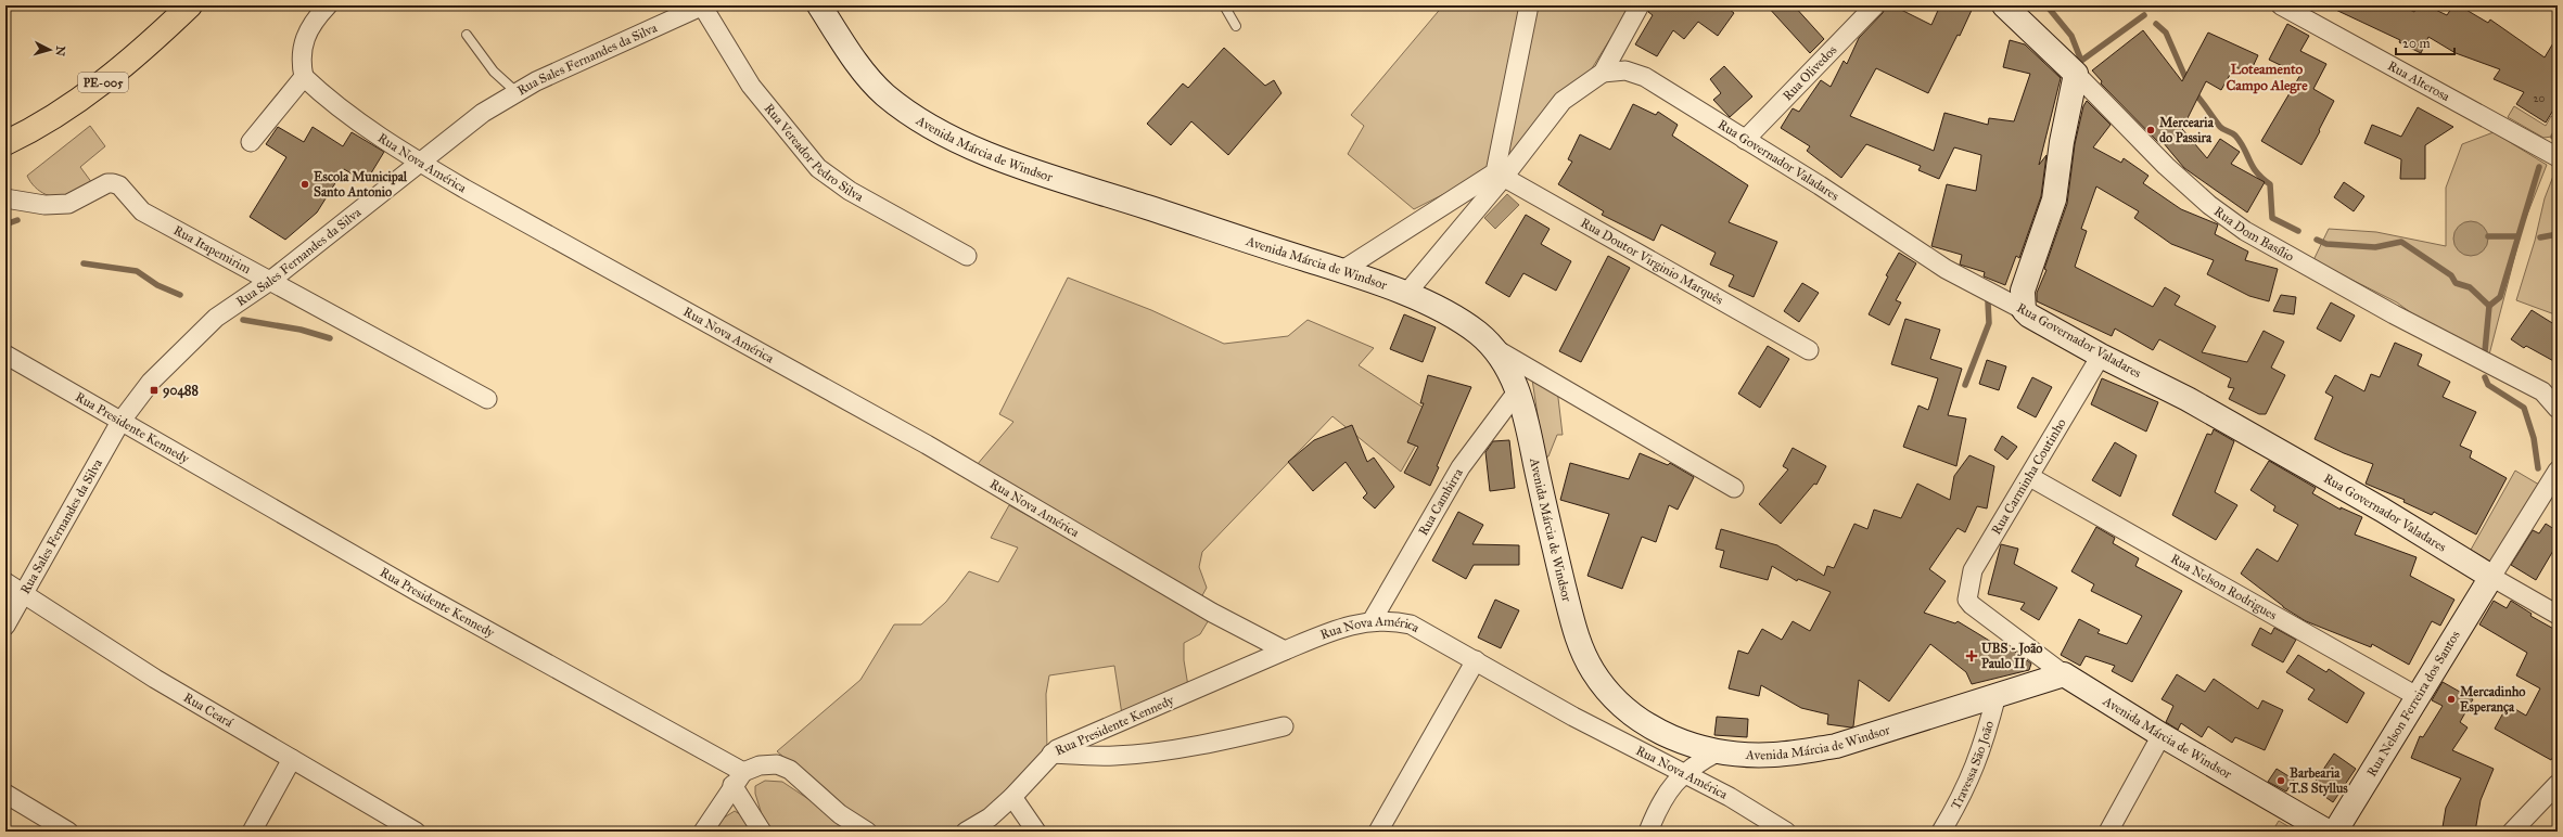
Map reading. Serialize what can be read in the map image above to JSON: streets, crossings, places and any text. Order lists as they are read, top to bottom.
{
  "streets": {
    "main road": ["PE-005"],
    "street": [
      "Rua Sales Fernandes da Silva",
      "Rua Olivedos",
      "Rua Alterosa",
      "Avenida Márcia de Windsor",
      "Rua Vereador Pedro Silva",
      "Rua Governador Valadares",
      "Rua Nova América",
      "Rua Dom Basílio",
      "Rua Itapemirim",
      "Rua Doutor Virginio Marquês",
      "Rua Presidente Kennedy",
      "Rua Carminha Coutinho",
      "Rua Cambirra",
      "Rua Nelson Rodrigues",
      "Rua Nelson Ferreira dos Santos",
      "Rua Ceará",
      "Travessa São João"
    ]
  },
  "crossings": [
    ["Rua Sales Fernandes da Silva", "Rua Vereador Pedro Silva"],
    ["Rua Sales Fernandes da Silva", "Rua Nova América"],
    ["Rua Sales Fernandes da Silva", "Rua Itapemirim"],
    ["Rua Sales Fernandes da Silva", "Rua Presidente Kennedy"],
    ["Rua Sales Fernandes da Silva", "Rua Ceará"],
    ["Rua Olivedos", "Rua Governador Valadares"],
    ["Avenida Márcia de Windsor", "Rua Carminha Coutinho"],
    ["Avenida Márcia de Windsor", "Rua Cambirra"],
    ["Avenida Márcia de Windsor", "Travessa São João"],
    ["Rua Governador Valadares", "Rua Carminha Coutinho"],
    ["Rua Governador Valadares", "Rua Nelson Ferreira dos Santos"],
    ["Rua Nova América", "Rua Presidente Kennedy"],
    ["Rua Nova América", "Rua Cambirra"],
    ["Rua Carminha Coutinho", "Rua Nelson Rodrigues"],
    ["Rua Nelson Rodrigues", "Rua Nelson Ferreira dos Santos"]
  ],
  "districts": ["Loteamento Campo Alegre"],
  "places": {
    "other": [
      "Mercearia do Passira",
      "Escola Municipal Santo Antonio",
      "Mercadinho Esperança",
      "Barbearia T.S Styllus"
    ],
    "transit": ["90488"],
    "health": ["UBS - João Paulo II"]
  },
  "house_numbers": ["20"],
  "scale_bar": "20 m",
  "north": "right"
}
